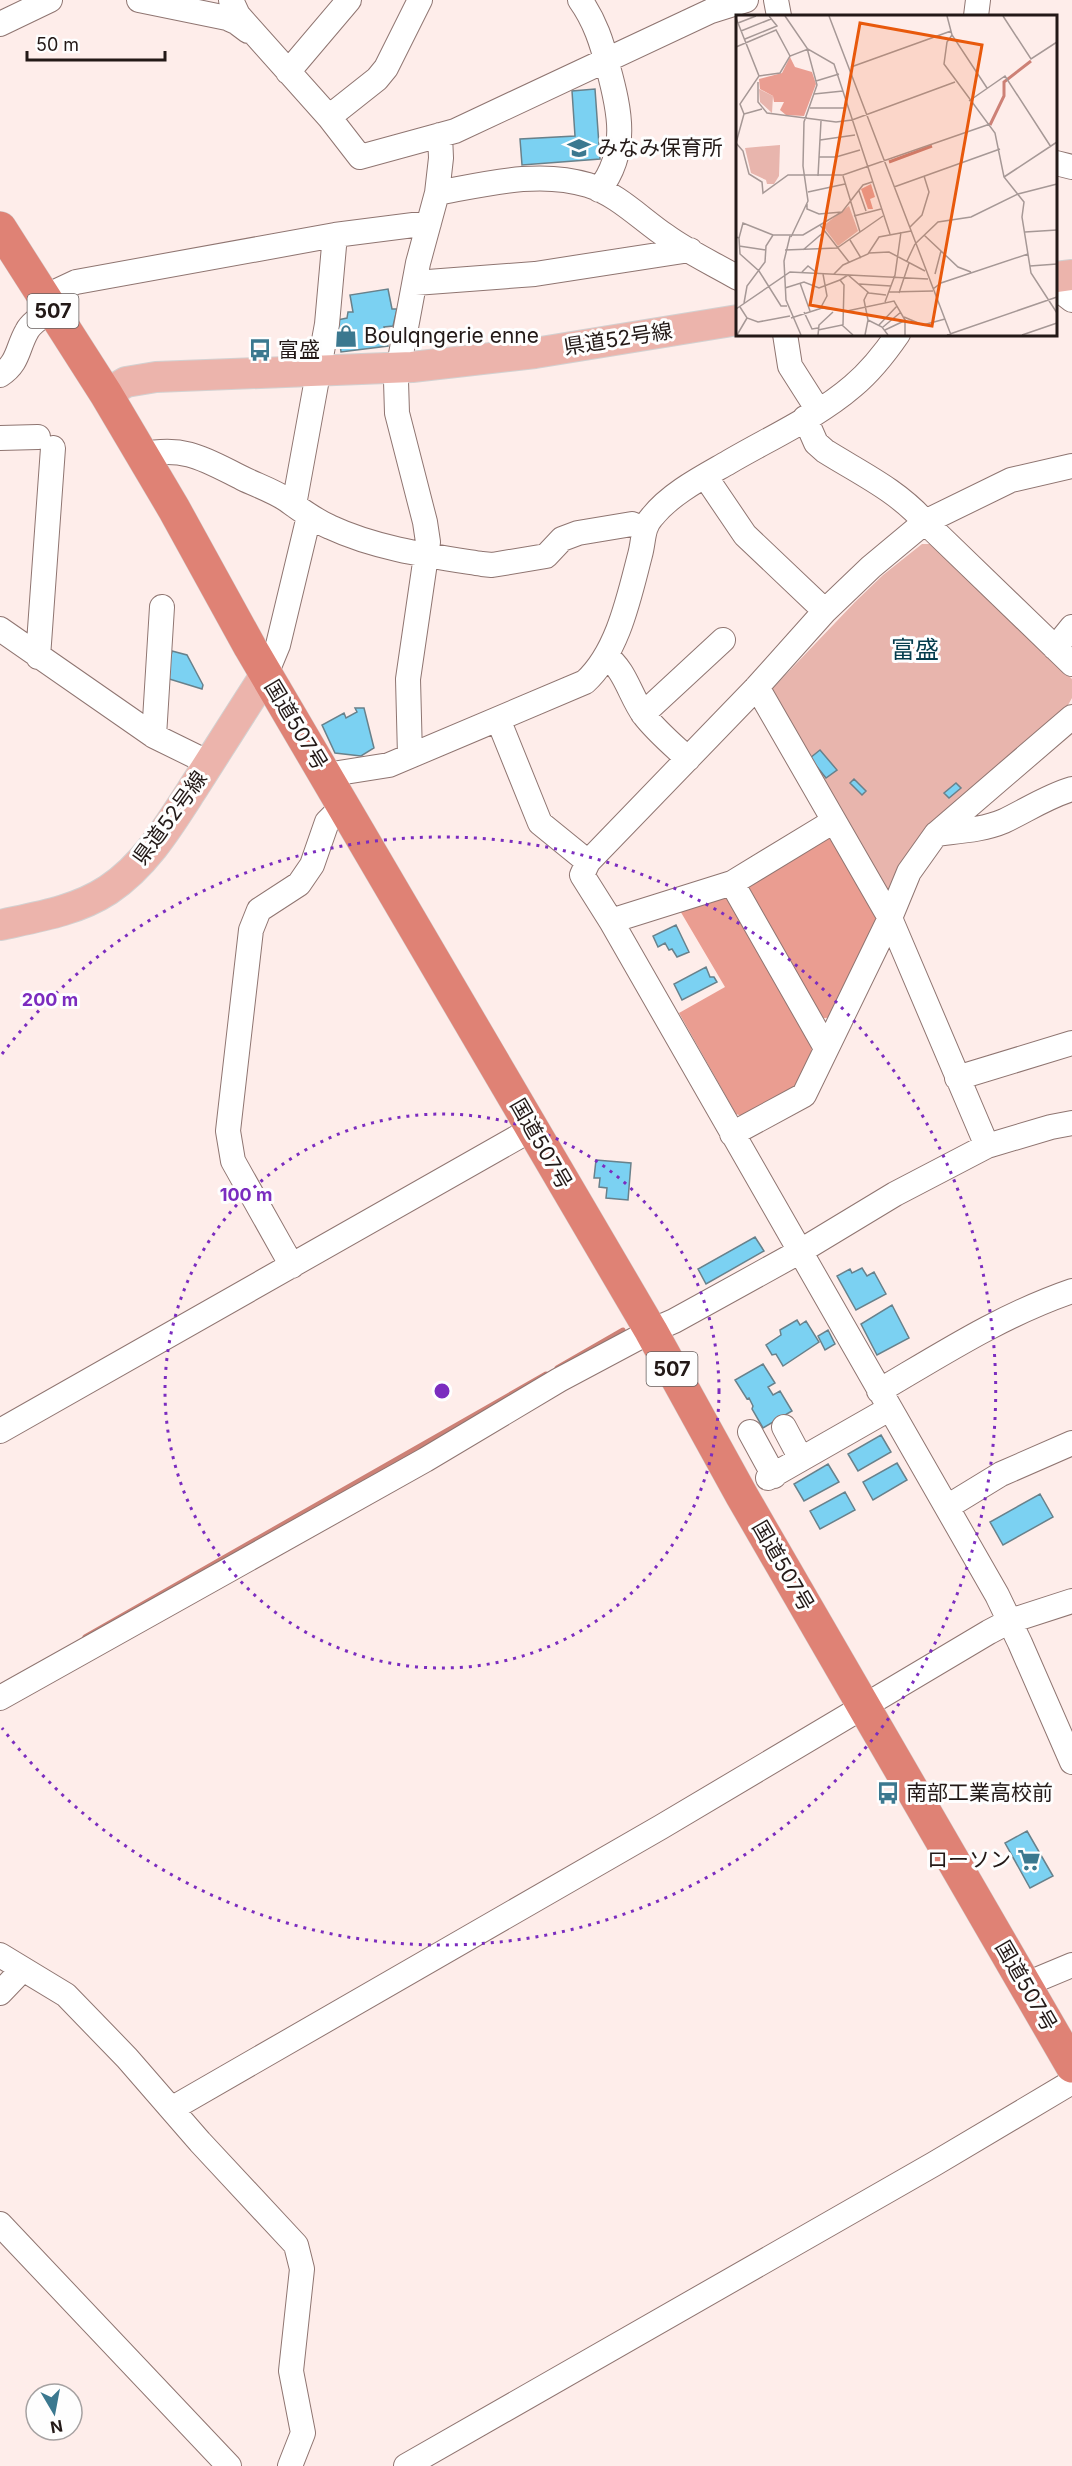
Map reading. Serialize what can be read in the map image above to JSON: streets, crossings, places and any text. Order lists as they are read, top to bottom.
{
  "streets": {
    "highway": ["507", "国道507号"],
    "main road": ["県道52号線"]
  },
  "crossings": [
    ["県道52号線", "国道507号"]
  ],
  "districts": ["富盛"],
  "places": {
    "school or university": ["みなみ保育所"],
    "shop": ["Boulqngerie enne"],
    "bus stop": ["富盛", "南部工業高校前"],
    "supermarket": ["ローソン"]
  },
  "scale_bar": "50 m",
  "north": "bottom",
  "rings": ["200 m", "100 m"]
}
